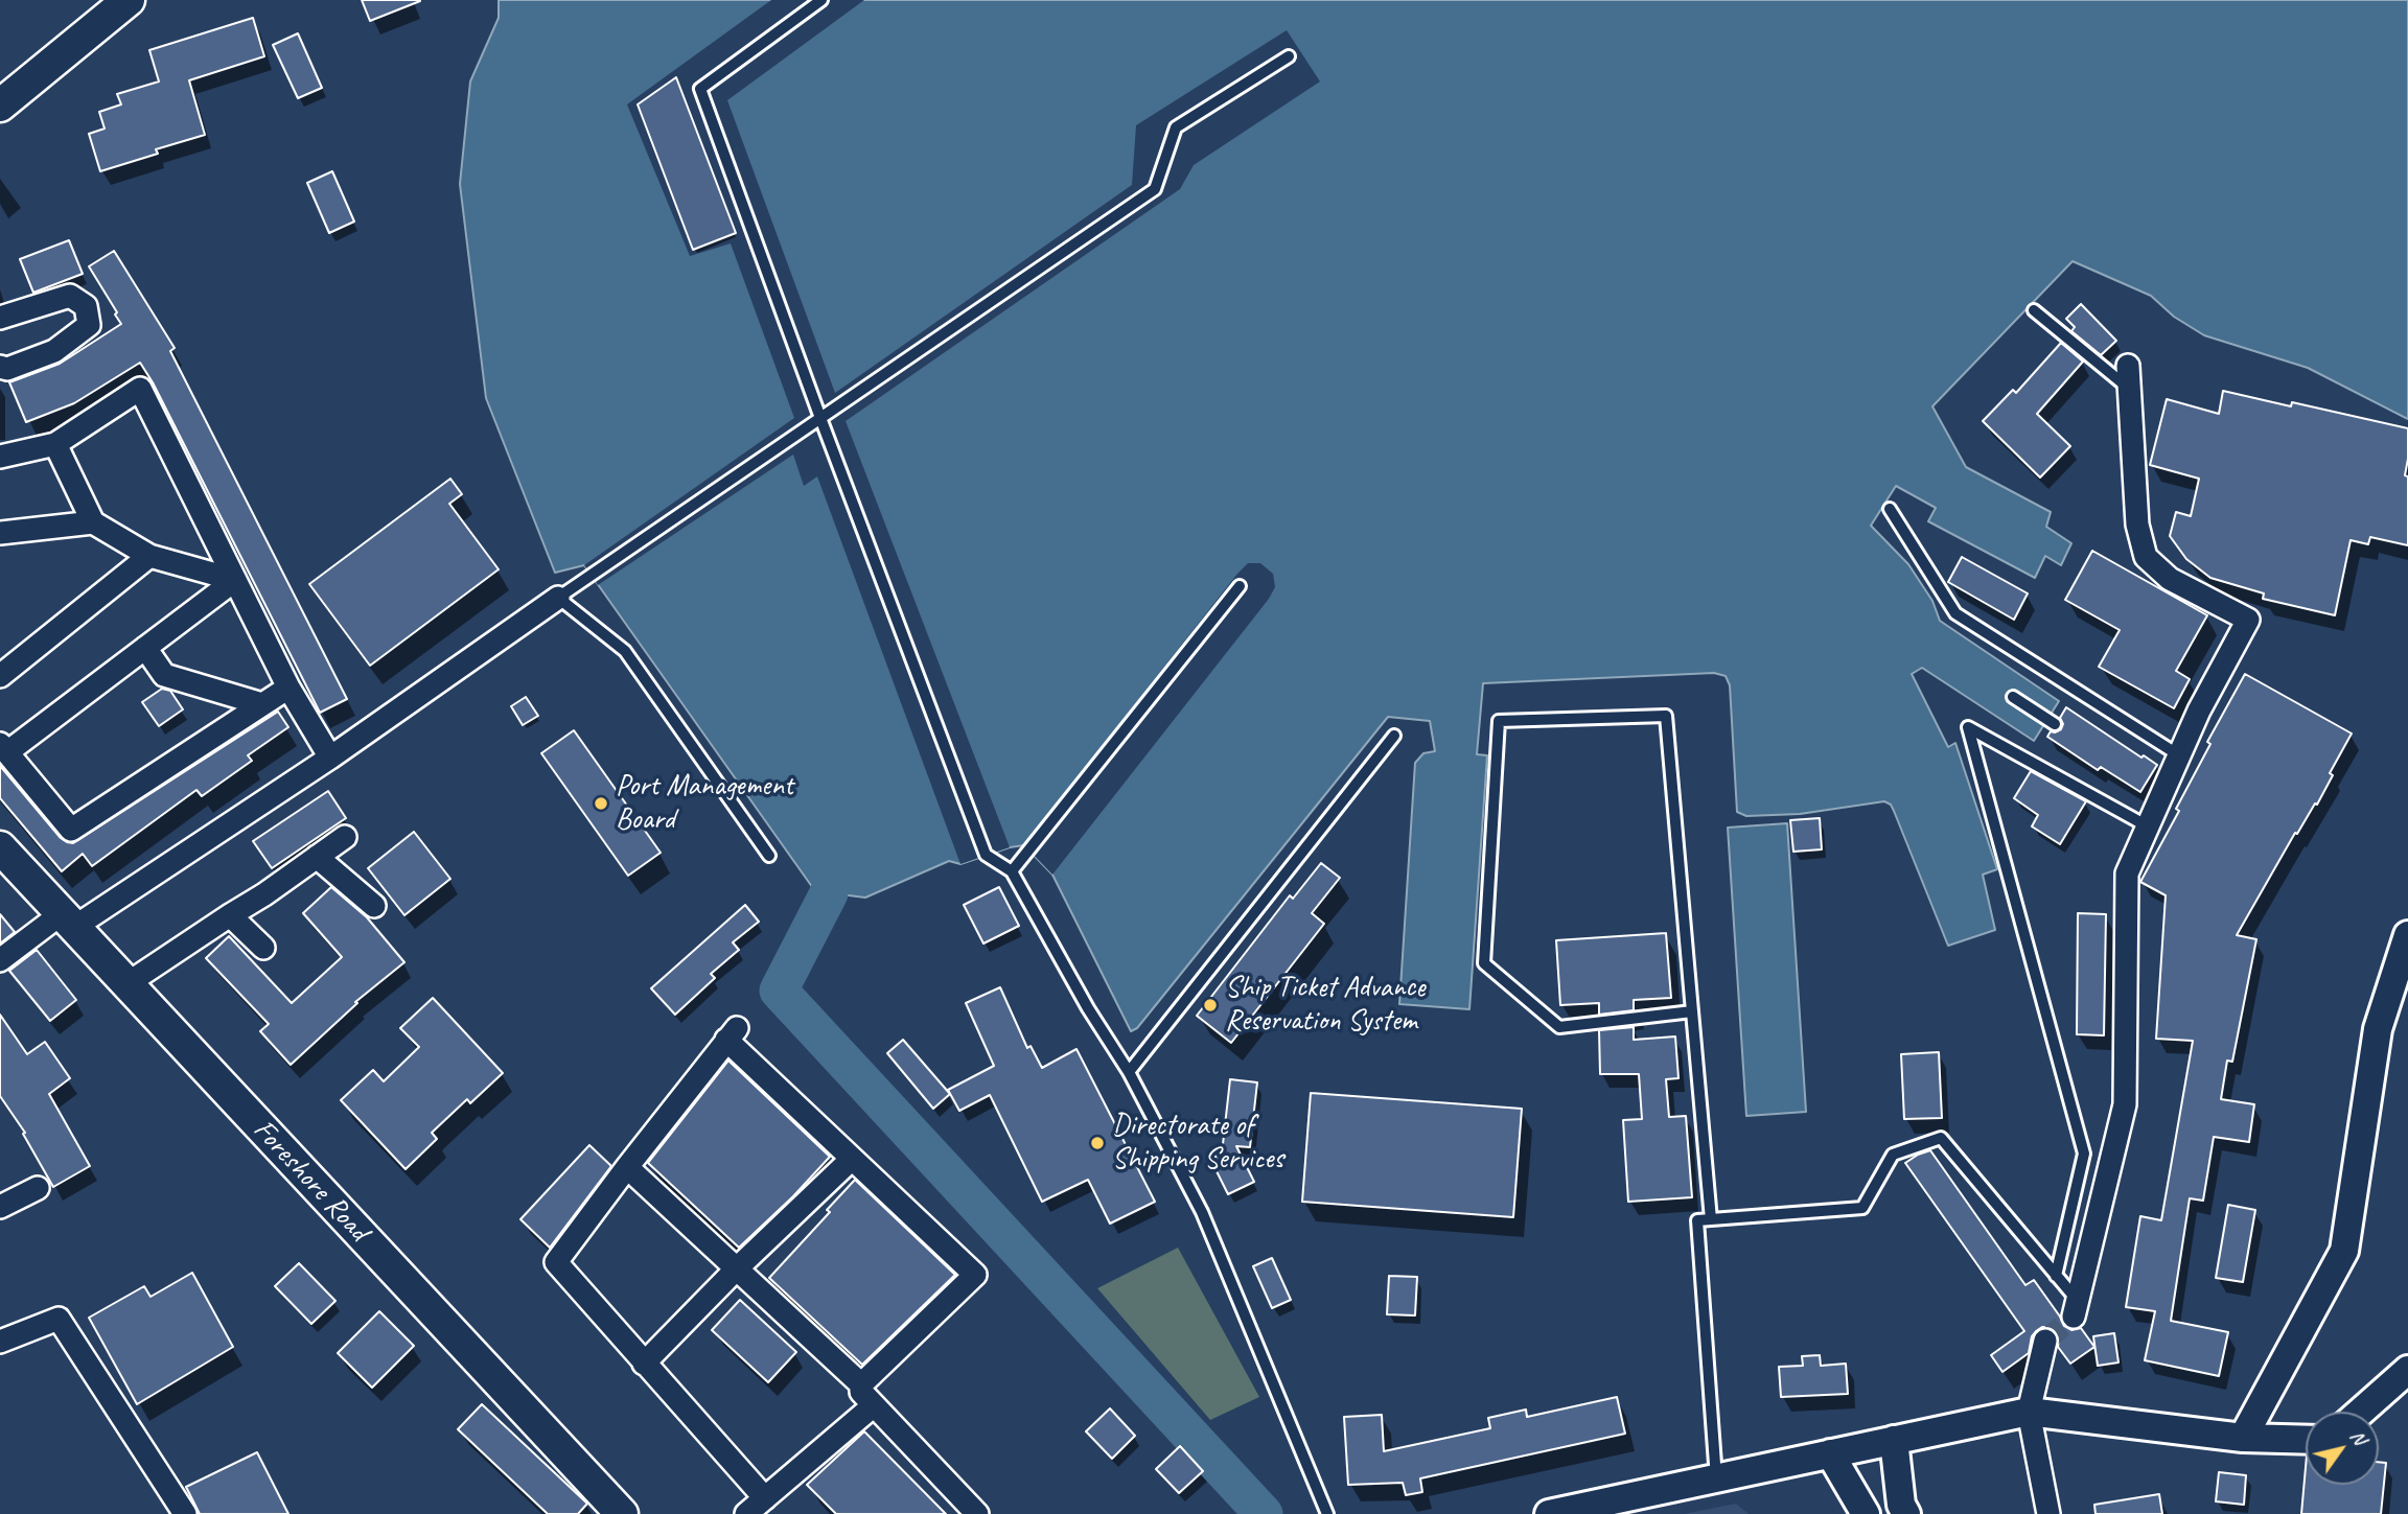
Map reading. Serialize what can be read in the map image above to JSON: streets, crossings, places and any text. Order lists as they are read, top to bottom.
{
  "streets": {
    "main road": ["Foreshore Road"]
  },
  "places": ["Port Management Board", "Ship Ticket Advance Reservation System", "Directorate of Shipping Services"],
  "north": "top right"
}
